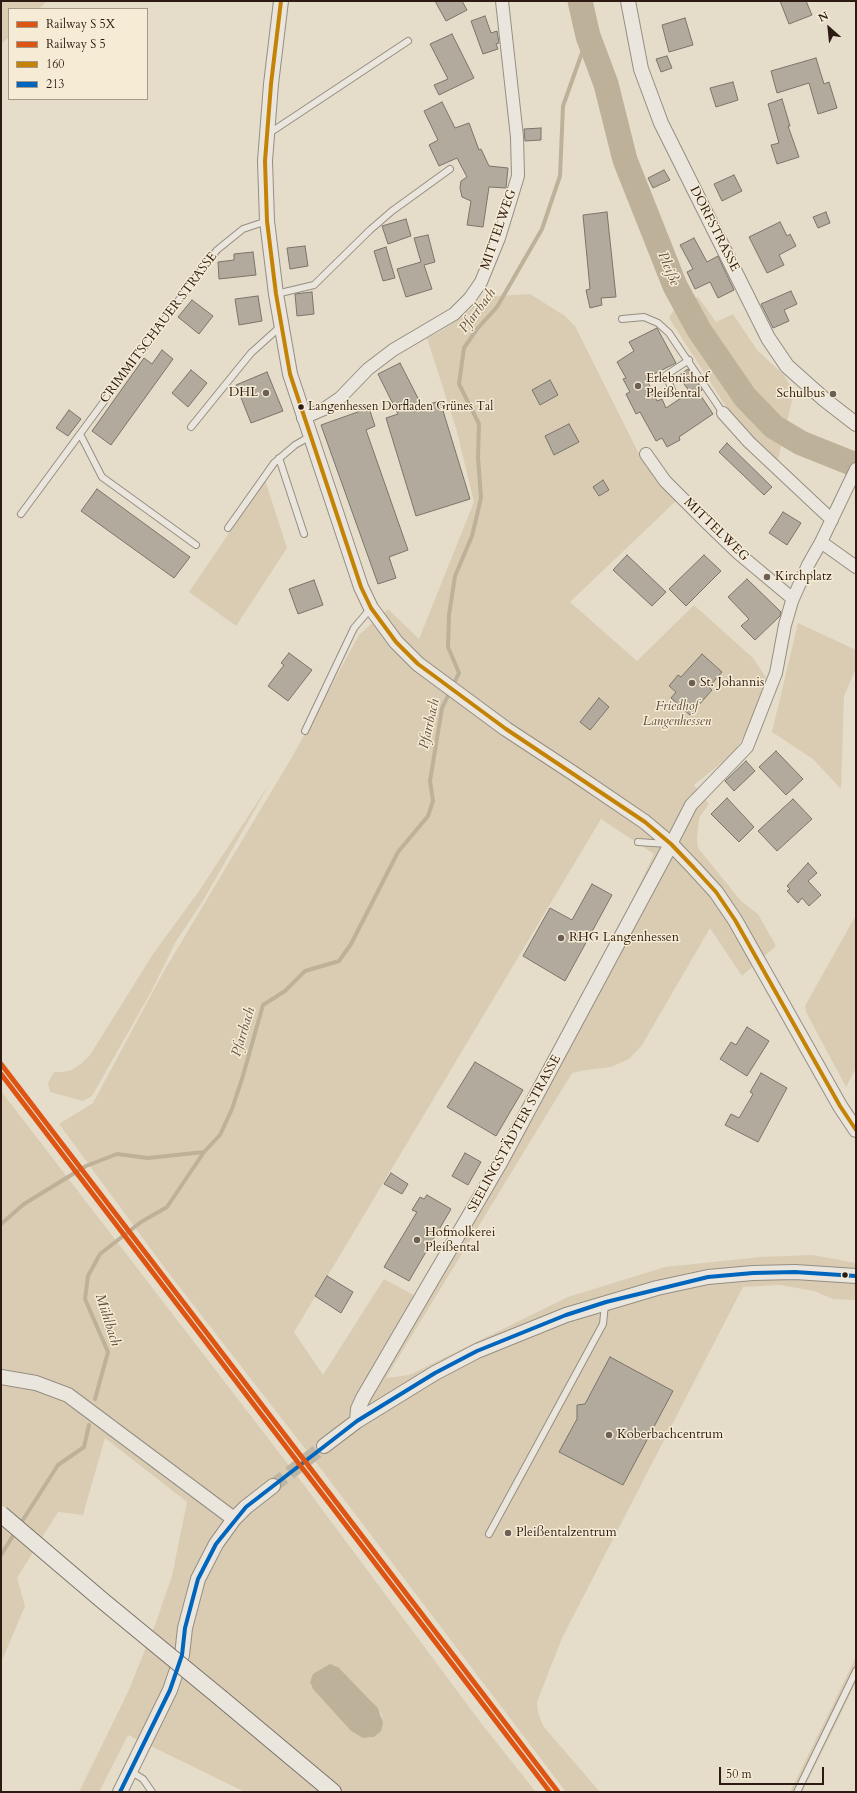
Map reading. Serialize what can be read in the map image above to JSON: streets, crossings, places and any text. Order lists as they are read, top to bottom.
{
  "streets": {
    "street": ["DORFSTRASSE", "MITTELWEG", "SEELINGSTÄDTER STRASSE"],
    "lane": ["CRIMMITSCHAUER STRASSE"]
  },
  "water": ["Pleiße", "Pfarrbach", "Mühlbach"],
  "parks": ["Friedhof Langenhessen"],
  "places": [
    "Erlebnishof Pleißental",
    "DHL",
    "Schulbus",
    "Langenhessen Dorfladen Grünes Tal",
    "Kirchplatz",
    "St. Johannis",
    "RHG Langenhessen",
    "Hofmolkerei Pleißental",
    "Koberbachcentrum",
    "Pleißentalzentrum"
  ],
  "lines": ["transit line 160", "transit line 213"],
  "legend": [
    "Railway S 5X",
    "Railway S 5",
    "160",
    "213"
  ],
  "scale_bar": "50 m",
  "north": "top left"
}
